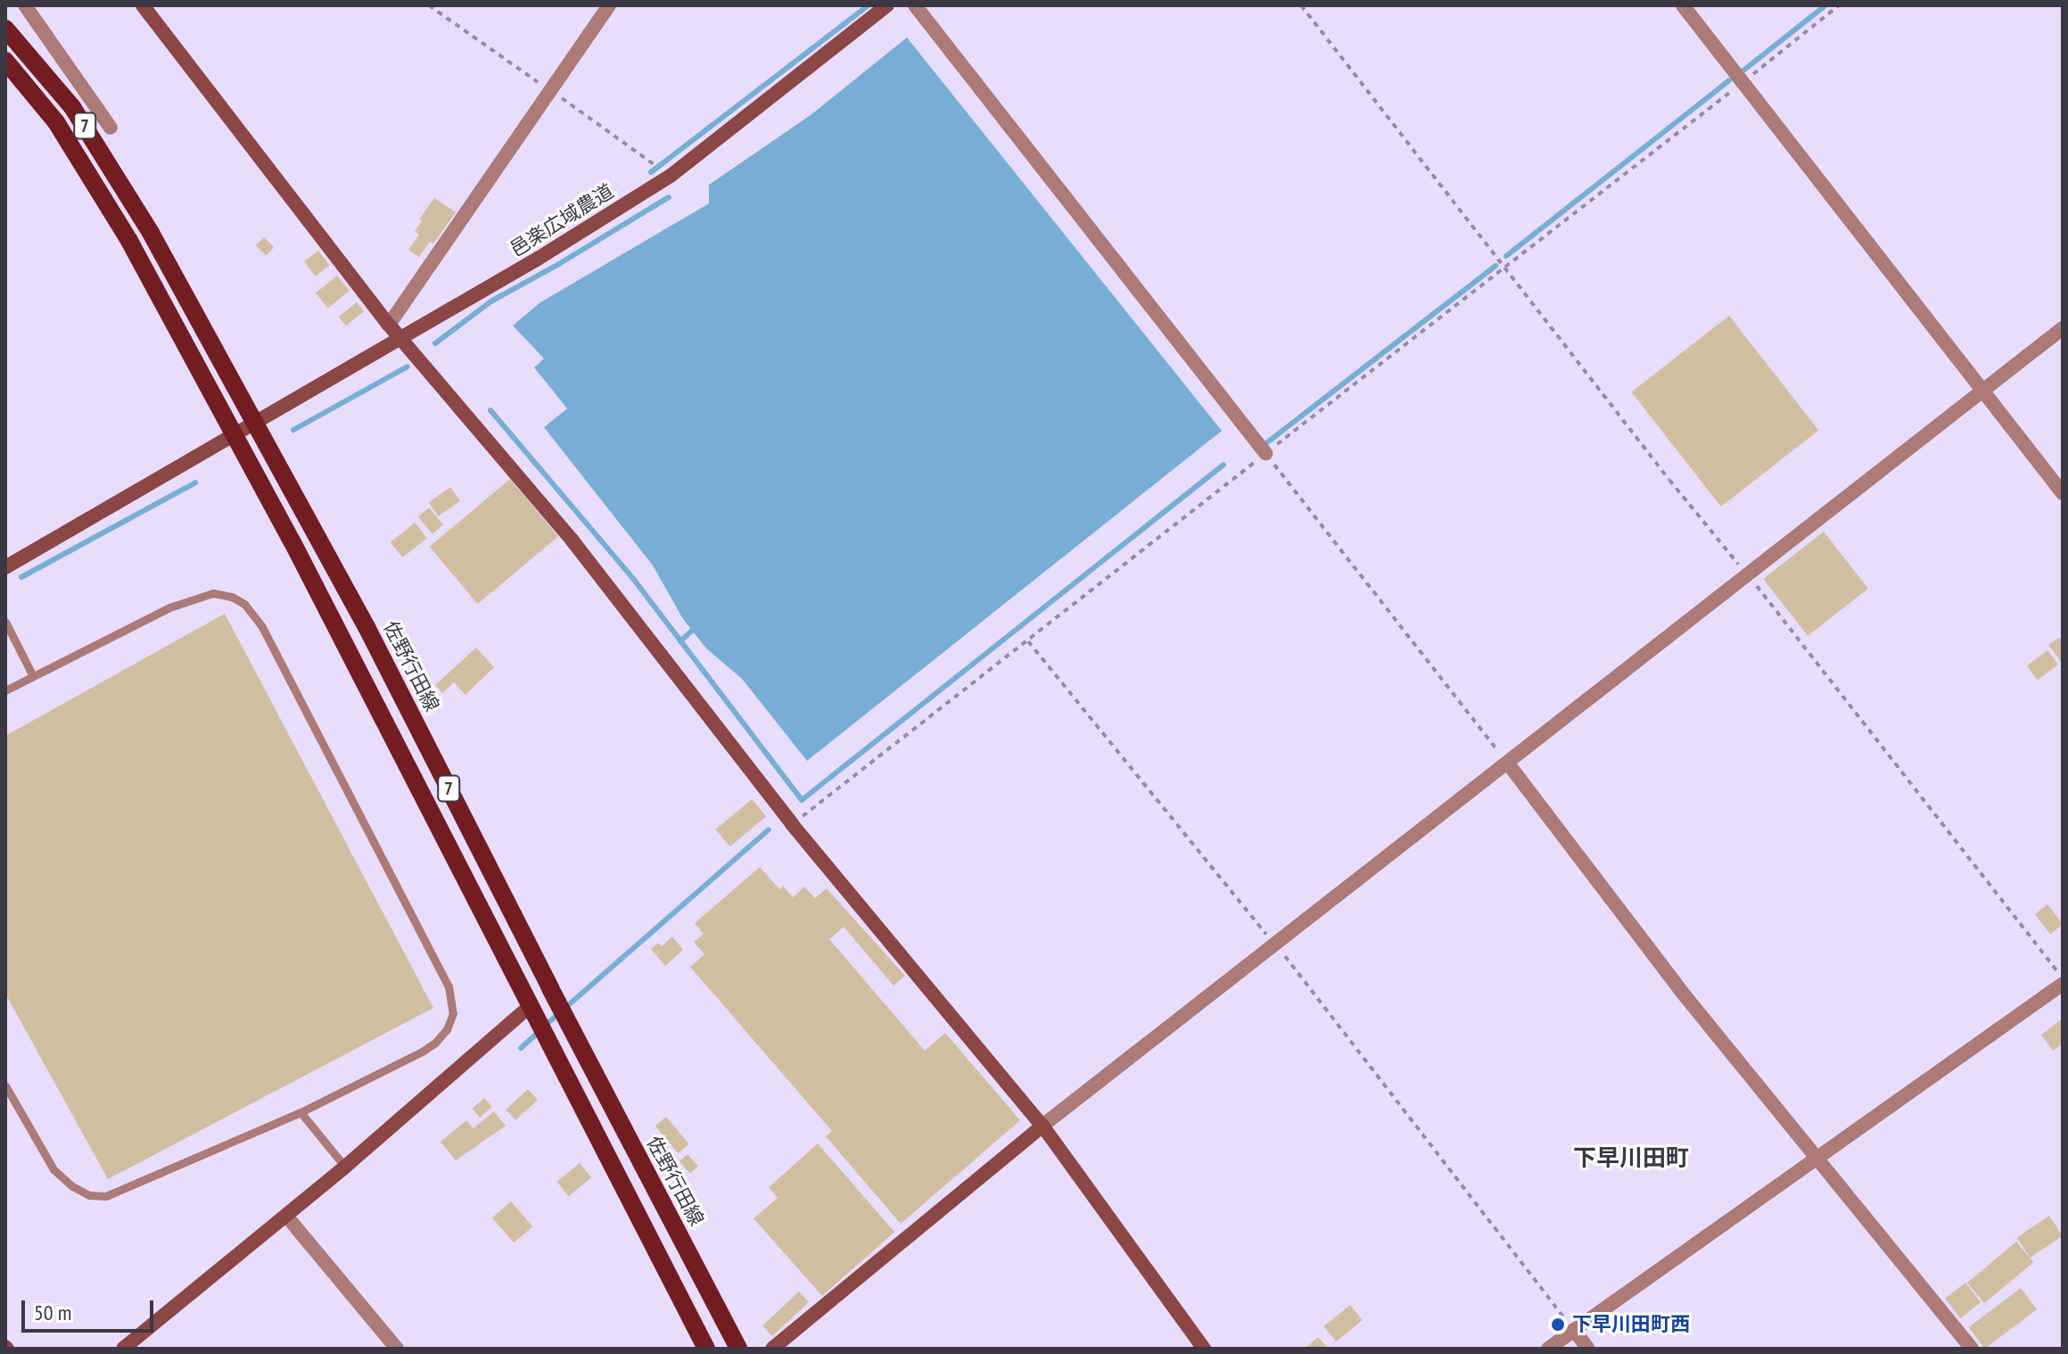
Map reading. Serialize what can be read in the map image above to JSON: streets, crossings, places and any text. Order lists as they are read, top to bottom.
{
  "streets": {
    "main road": ["7", "佐野行田線"],
    "street": ["邑楽広域農道"]
  },
  "crossings": [
    ["7", "邑楽広域農道"],
    ["邑楽広域農道", "佐野行田線"]
  ],
  "districts": ["下早川田町"],
  "places": ["下早川田町西"],
  "scale_bar": "50 m"
}
